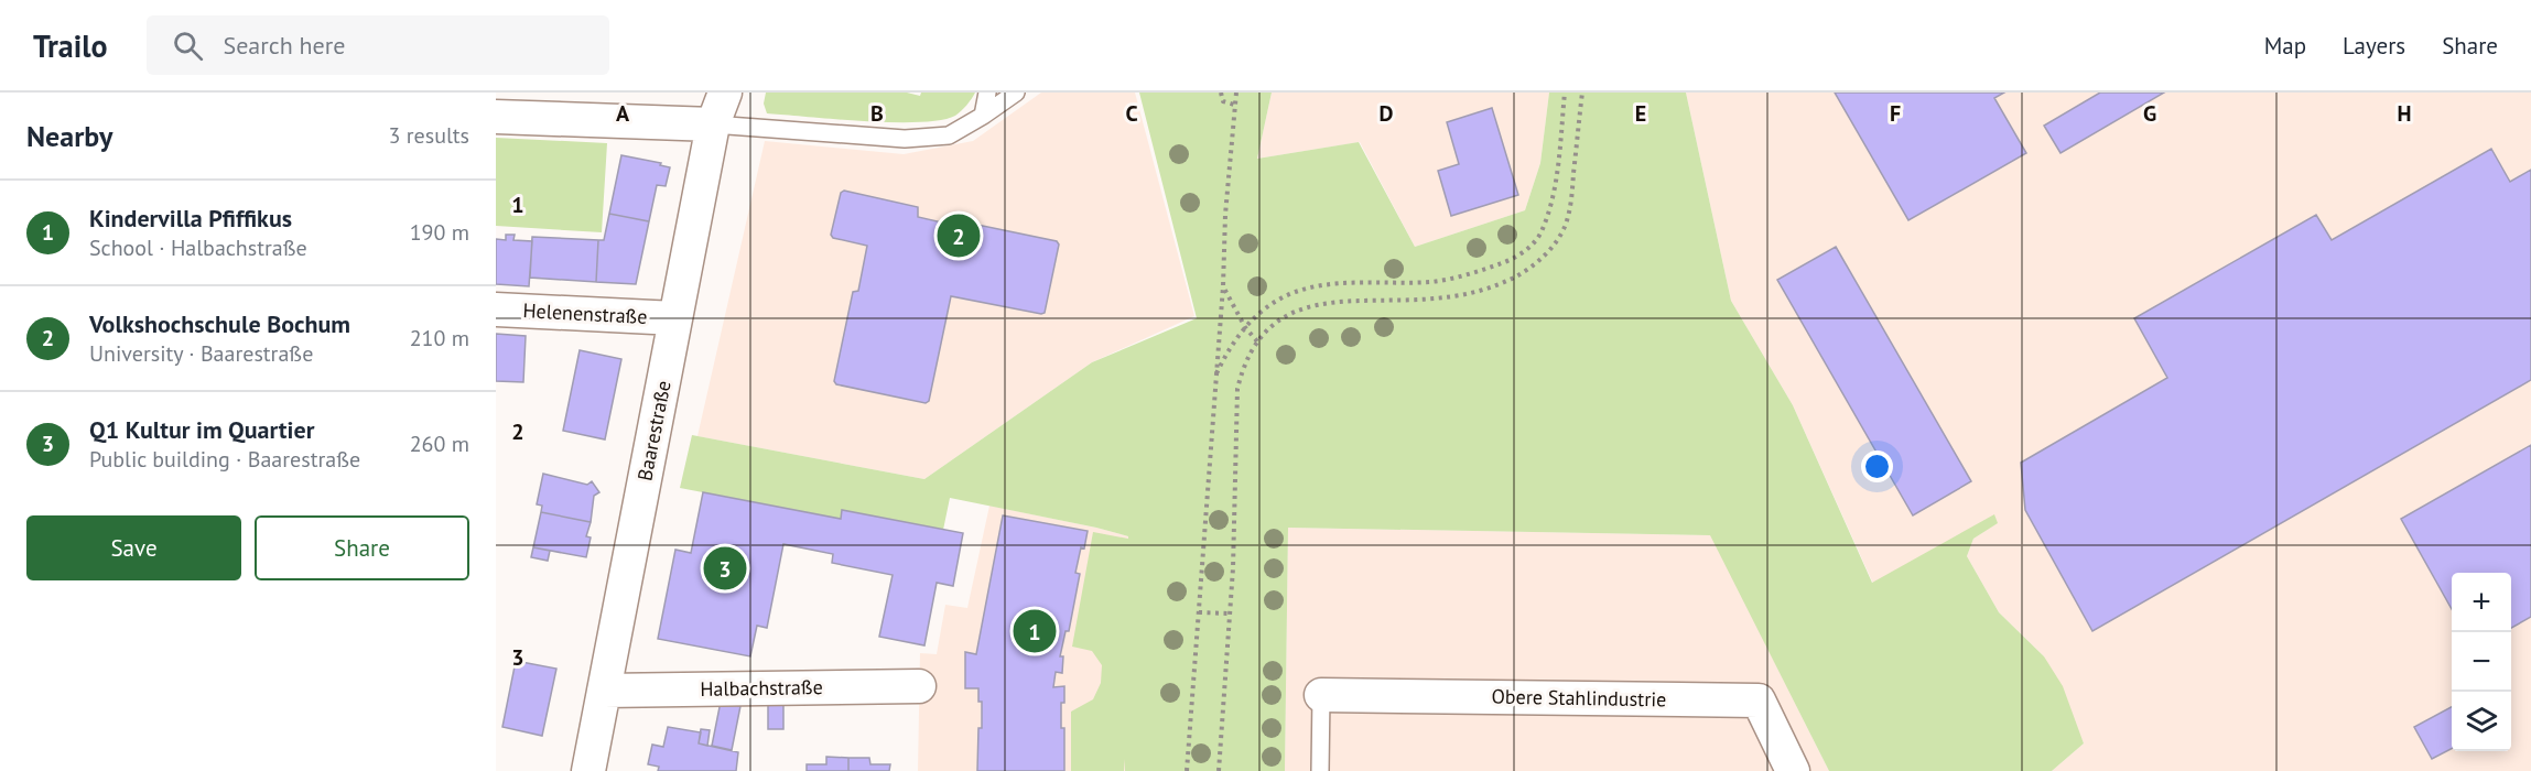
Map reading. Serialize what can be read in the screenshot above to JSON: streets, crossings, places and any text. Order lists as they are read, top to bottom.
{
  "streets": {
    "street": [
      "Helenenstraße",
      "Baarestraße",
      "Halbachstraße",
      "Obere Stahlindustrie"
    ]
  },
  "crossings": [
    ["Helenenstraße", "Baarestraße"],
    ["Baarestraße", "Halbachstraße"]
  ],
  "page": {
    "header": "Trailo",
    "search": "Search here",
    "nav": ["Map", "Layers", "Share"],
    "heading": ["Nearby", "3 results"],
    "list": [
      {
        "mark": "1",
        "name": "Kindervilla Pfiffikus",
        "note": "School · Halbachstraße",
        "value": "190 m"
      },
      {
        "mark": "2",
        "name": "Volkshochschule Bochum",
        "note": "University · Baarestraße",
        "value": "210 m"
      },
      {
        "mark": "3",
        "name": "Q1 Kultur im Quartier",
        "note": "Public building · Baarestraße",
        "value": "260 m"
      }
    ],
    "pins": ["2", "3", "1"],
    "buttons": ["Save", "Share"],
    "map_buttons": ["+", "−"]
  },
  "grid": {
    "columns": [
      "A",
      "B",
      "C",
      "D",
      "E",
      "F",
      "G",
      "H"
    ],
    "rows": ["1", "2", "3"]
  }
}
